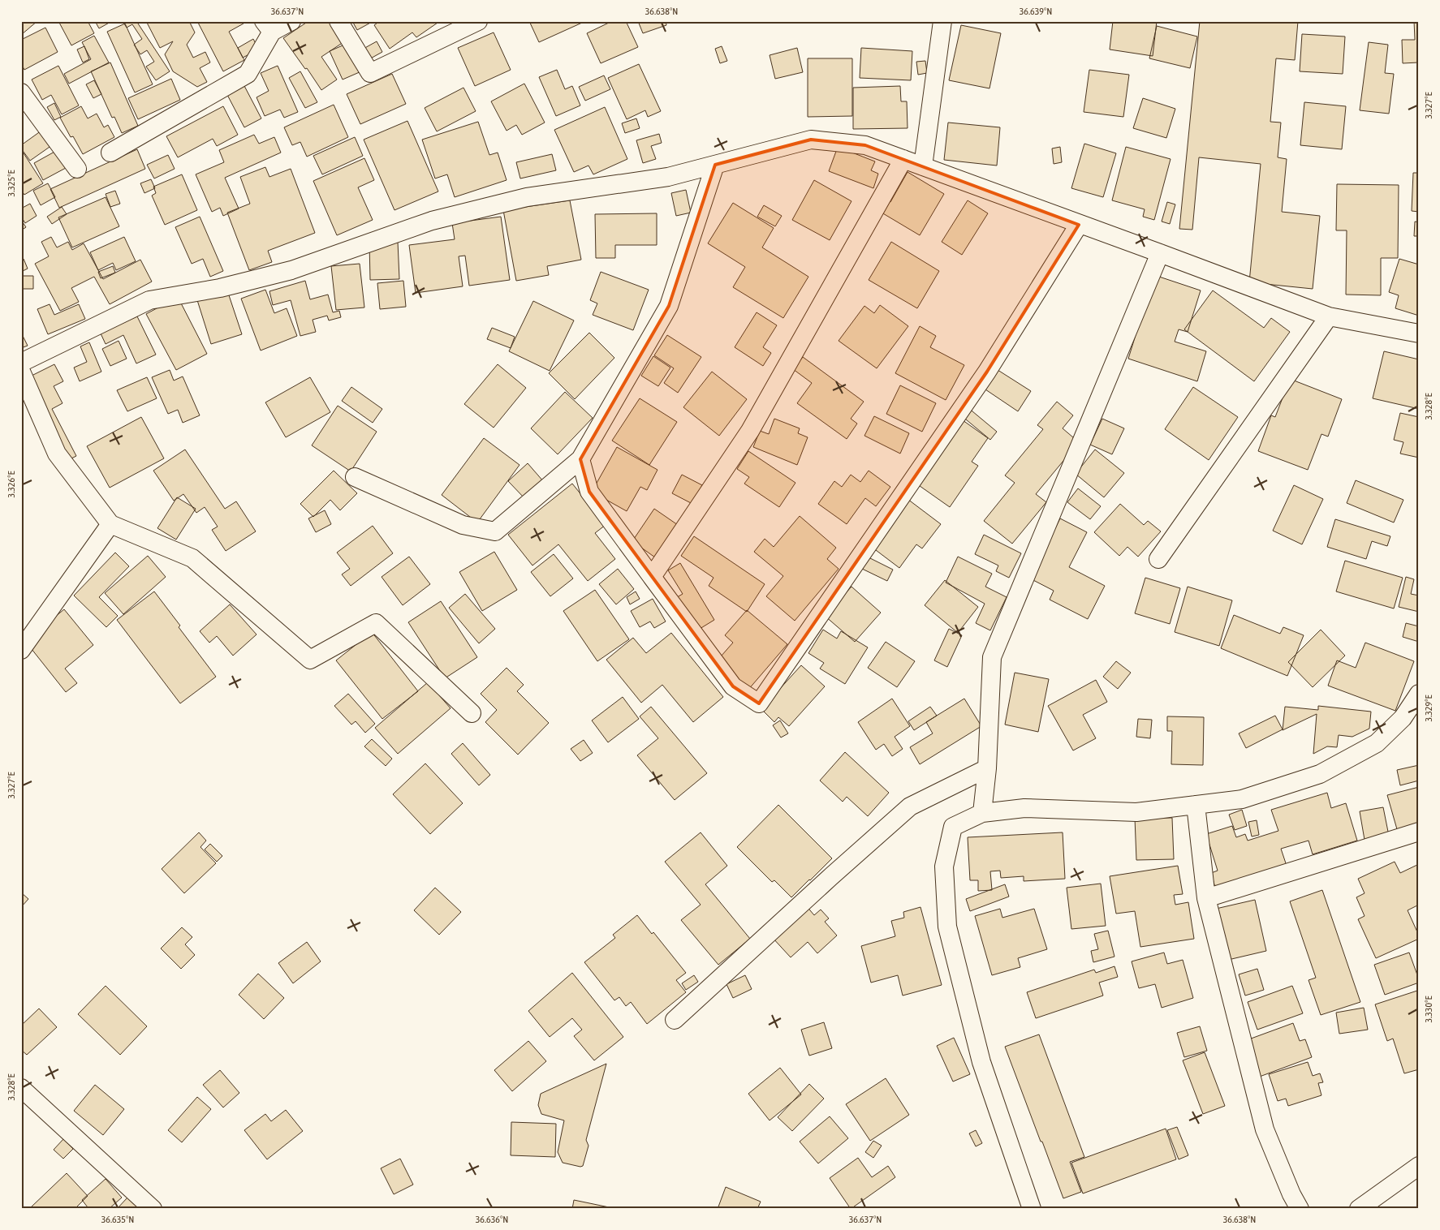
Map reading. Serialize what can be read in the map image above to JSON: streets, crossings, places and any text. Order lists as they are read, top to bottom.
{
  "coordinates": [
    "36.637°N",
    "36.638°N",
    "36.639°N",
    "3.327°E",
    "3.325°E",
    "3.328°E",
    "3.326°E",
    "3.329°E",
    "3.330°E",
    "36.635°N",
    "36.636°N"
  ]
}
